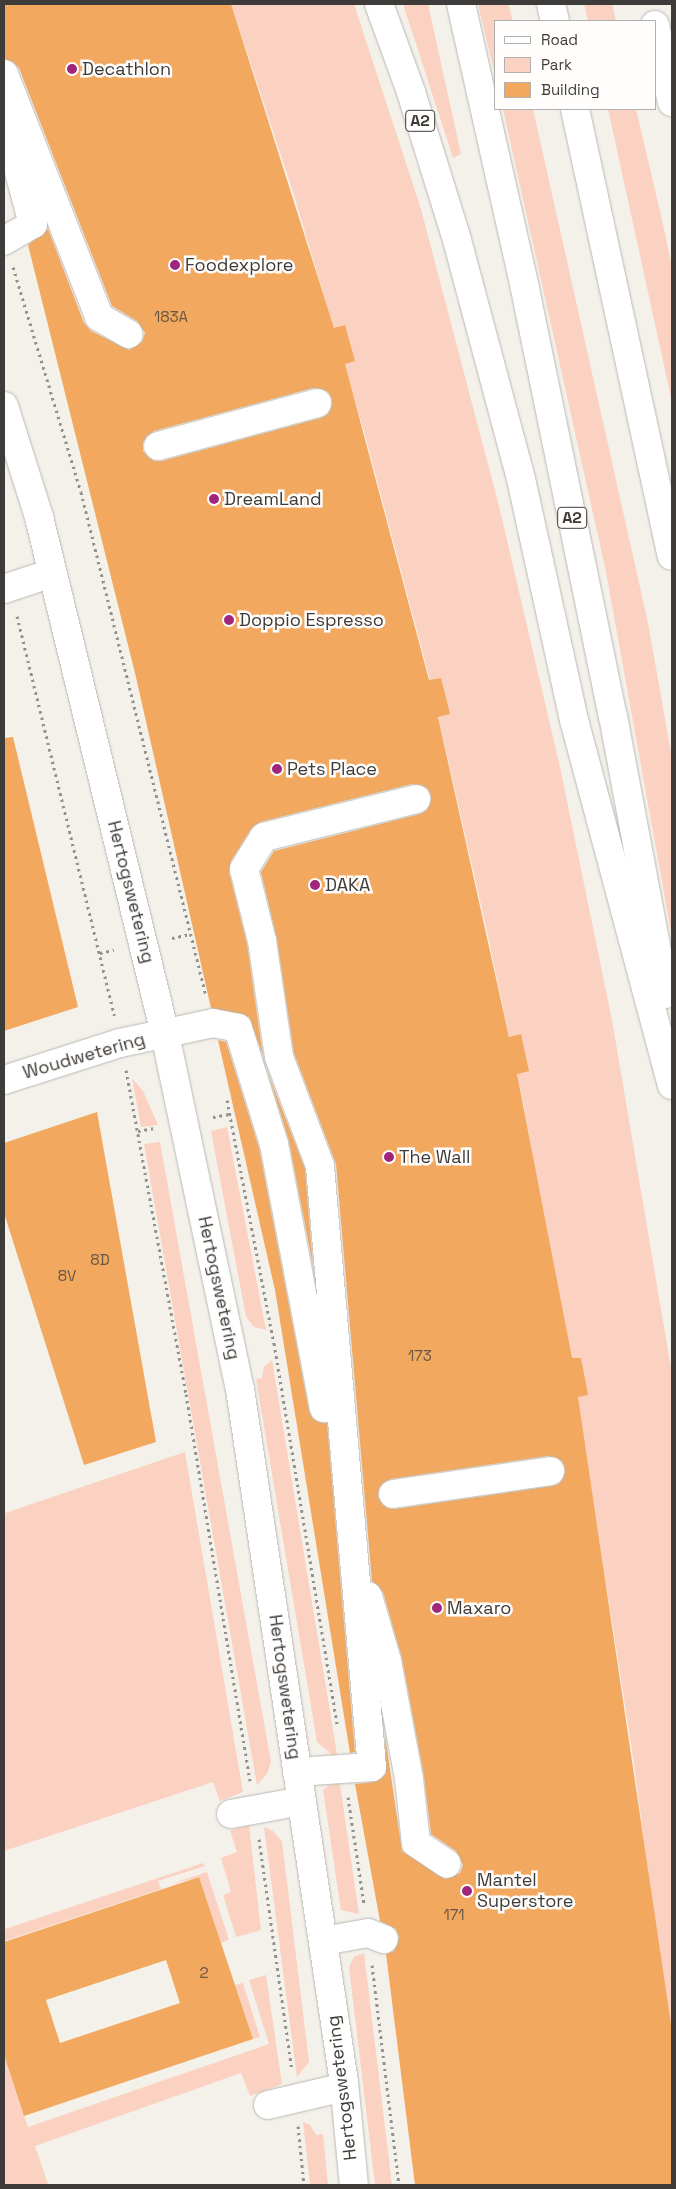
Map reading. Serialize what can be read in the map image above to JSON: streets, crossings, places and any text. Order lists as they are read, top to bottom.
{
  "streets": {
    "main road": ["A2", "Hertogswetering", "Woudwetering"]
  },
  "crossings": [
    ["Hertogswetering", "Woudwetering"]
  ],
  "places": [
    "Decathlon",
    "Foodexplore",
    "DreamLand",
    "Doppio Espresso",
    "Pets Place",
    "DAKA",
    "The Wall",
    "Maxaro",
    "Mantel Superstore"
  ],
  "house_numbers": [
    "183A",
    "8D",
    "8V",
    "173",
    "171",
    "2"
  ],
  "legend": ["Road", "Park", "Building"]
}
